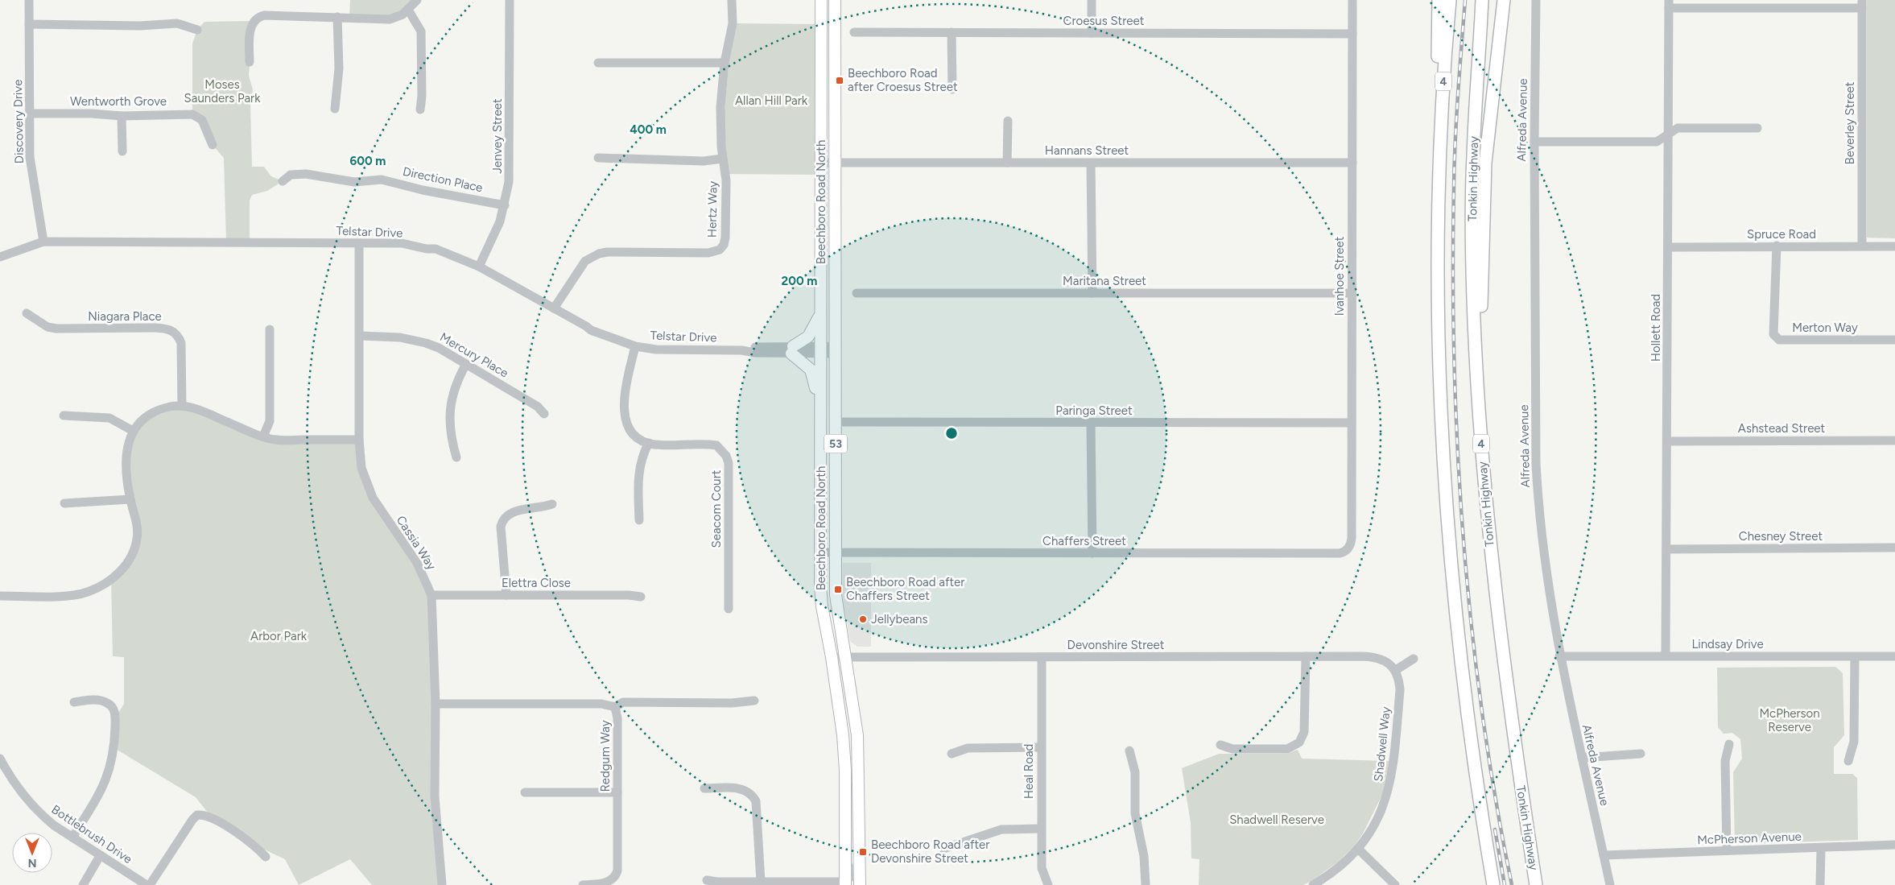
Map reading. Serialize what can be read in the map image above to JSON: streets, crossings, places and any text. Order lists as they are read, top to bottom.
{
  "streets": {
    "highway": ["4", "Tonkin Highway"],
    "main road": ["Beechboro Road North", "53"],
    "street": [
      "Croesus Street",
      "Wentworth Grove",
      "Alfreda Avenue",
      "Discovery Drive",
      "Beverley Street",
      "Jenvey Street",
      "Hannans Street",
      "Direction Place",
      "Hertz Way",
      "Telstar Drive",
      "Spruce Road",
      "Ivanhoe Street",
      "Maritana Street",
      "Niagara Place",
      "Hollett Road",
      "Merton Way",
      "Mercury Place",
      "Paringa Street",
      "Ashstead Street",
      "Seacom Court",
      "Chesney Street",
      "Chaffers Street",
      "Cassia Way",
      "Elettra Close",
      "Lindsay Drive",
      "Devonshire Street",
      "Shadwell Way",
      "Redgum Way",
      "Heal Road",
      "Bottlebrush Drive",
      "McPherson Avenue"
    ]
  },
  "crossings": [
    ["Croesus Street", "Ivanhoe Street"],
    ["Wentworth Grove", "Discovery Drive"],
    ["Alfreda Avenue", "Lindsay Drive"],
    ["Alfreda Avenue", "McPherson Avenue"],
    ["Discovery Drive", "Telstar Drive"],
    ["Beverley Street", "Spruce Road"],
    ["Jenvey Street", "Direction Place"],
    ["Jenvey Street", "Telstar Drive"],
    ["Hannans Street", "Beechboro Road North"],
    ["Hannans Street", "Ivanhoe Street"],
    ["Beechboro Road North", "Telstar Drive"],
    ["Beechboro Road North", "Paringa Street"],
    ["Beechboro Road North", "Chaffers Street"],
    ["Beechboro Road North", "Devonshire Street"],
    ["Hertz Way", "Telstar Drive"],
    ["Telstar Drive", "Cassia Way"],
    ["Spruce Road", "Hollett Road"],
    ["Spruce Road", "Merton Way"],
    ["Ivanhoe Street", "Maritana Street"],
    ["Ivanhoe Street", "Paringa Street"],
    ["Ivanhoe Street", "Chaffers Street"],
    ["Hollett Road", "Ashstead Street"],
    ["Hollett Road", "Chesney Street"],
    ["Hollett Road", "Lindsay Drive"],
    ["Mercury Place", "Cassia Way"],
    ["Cassia Way", "Elettra Close"],
    ["Cassia Way", "Redgum Way"],
    ["Devonshire Street", "Shadwell Way"],
    ["Devonshire Street", "Heal Road"]
  ],
  "parks": [
    "Moses Saunders Park",
    "Allan Hill Park",
    "Arbor Park",
    "McPherson Reserve",
    "Shadwell Reserve"
  ],
  "places": {
    "transit": ["Beechboro Road after Croesus Street", "Beechboro Road after Chaffers Street", "Beechboro Road after Devonshire Street"],
    "other": ["Jellybeans"]
  },
  "north": "bottom",
  "rings": ["400 m", "600 m", "200 m"]
}
